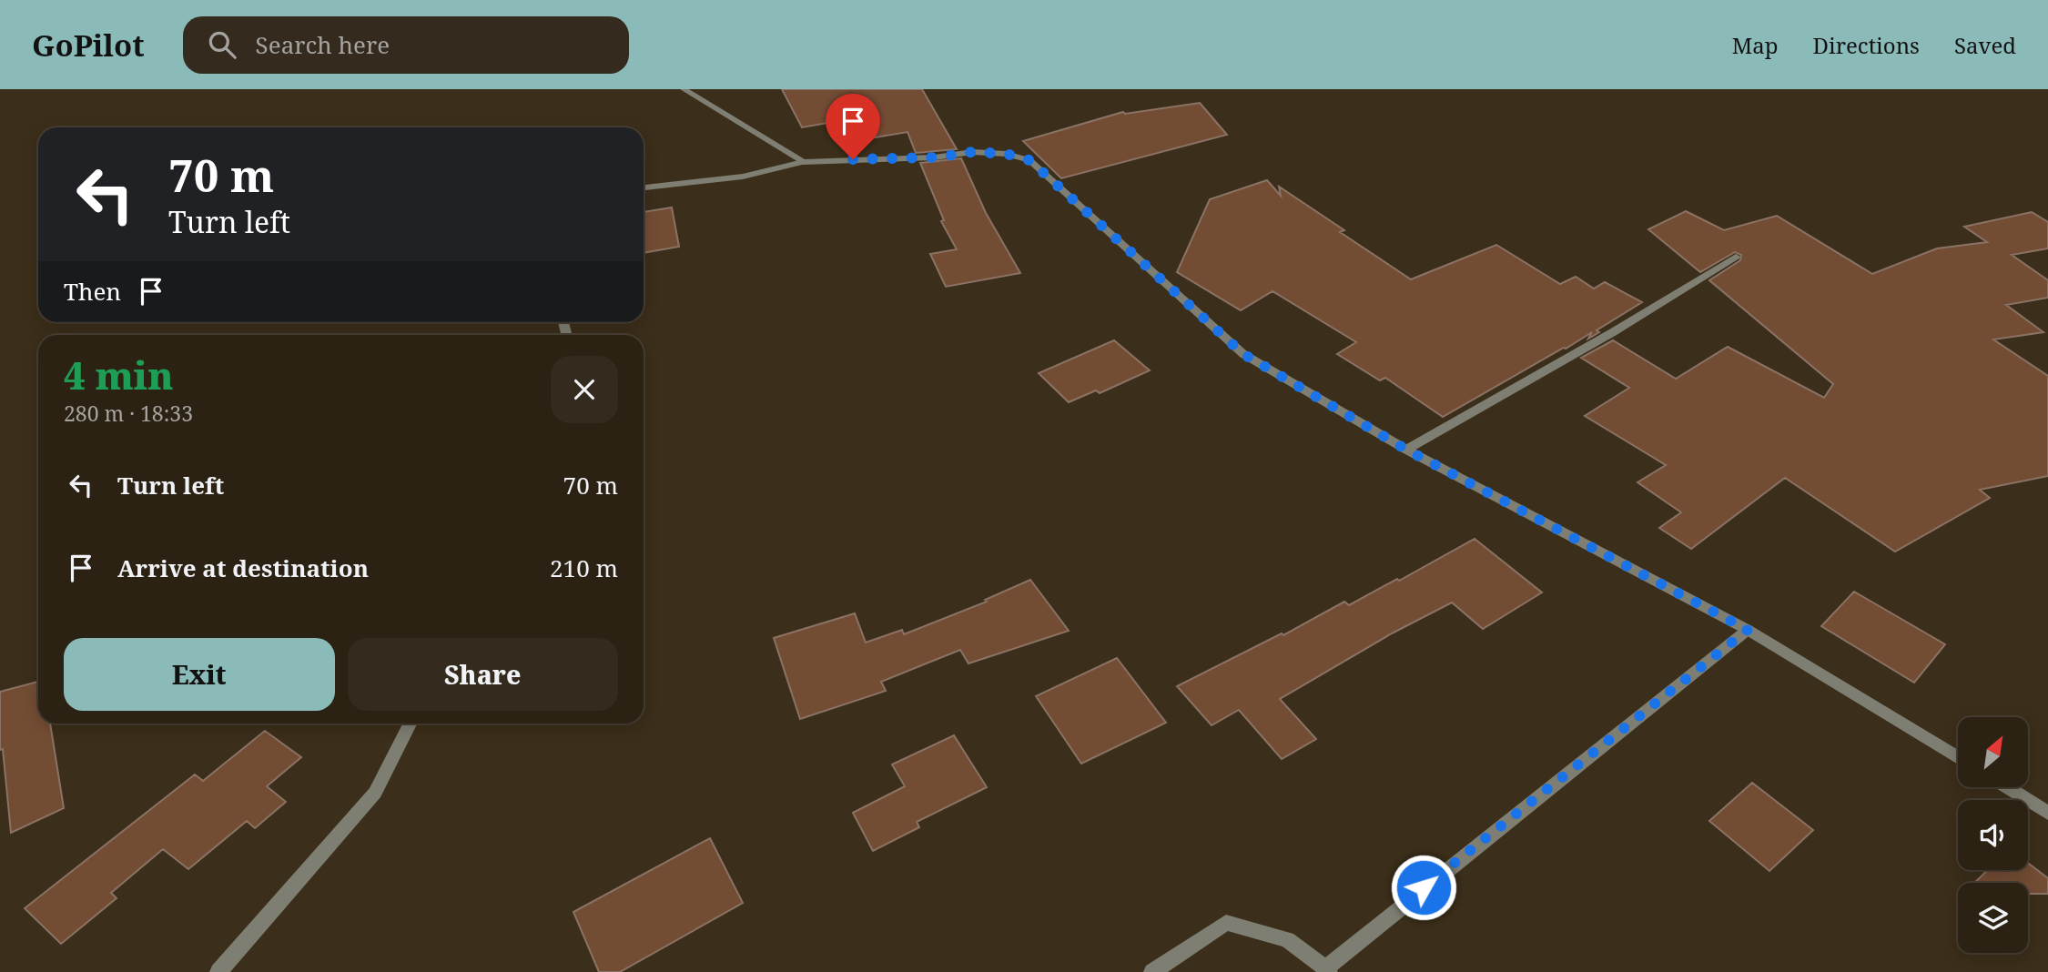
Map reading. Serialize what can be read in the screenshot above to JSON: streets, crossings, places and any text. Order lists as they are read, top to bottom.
{
  "north": "top right",
  "page": {
    "header": "GoPilot",
    "search": "Search here",
    "nav": ["Map", "Directions", "Saved"],
    "turn": ["70 m", "Turn left"],
    "then": "Then",
    "heading": ["4 min", "280 m · 18:33"],
    "list": [
      {
        "name": "Turn left",
        "value": "70 m"
      },
      {
        "name": "Arrive at destination",
        "value": "210 m"
      }
    ],
    "buttons": ["Exit", "Share"]
  }
}
